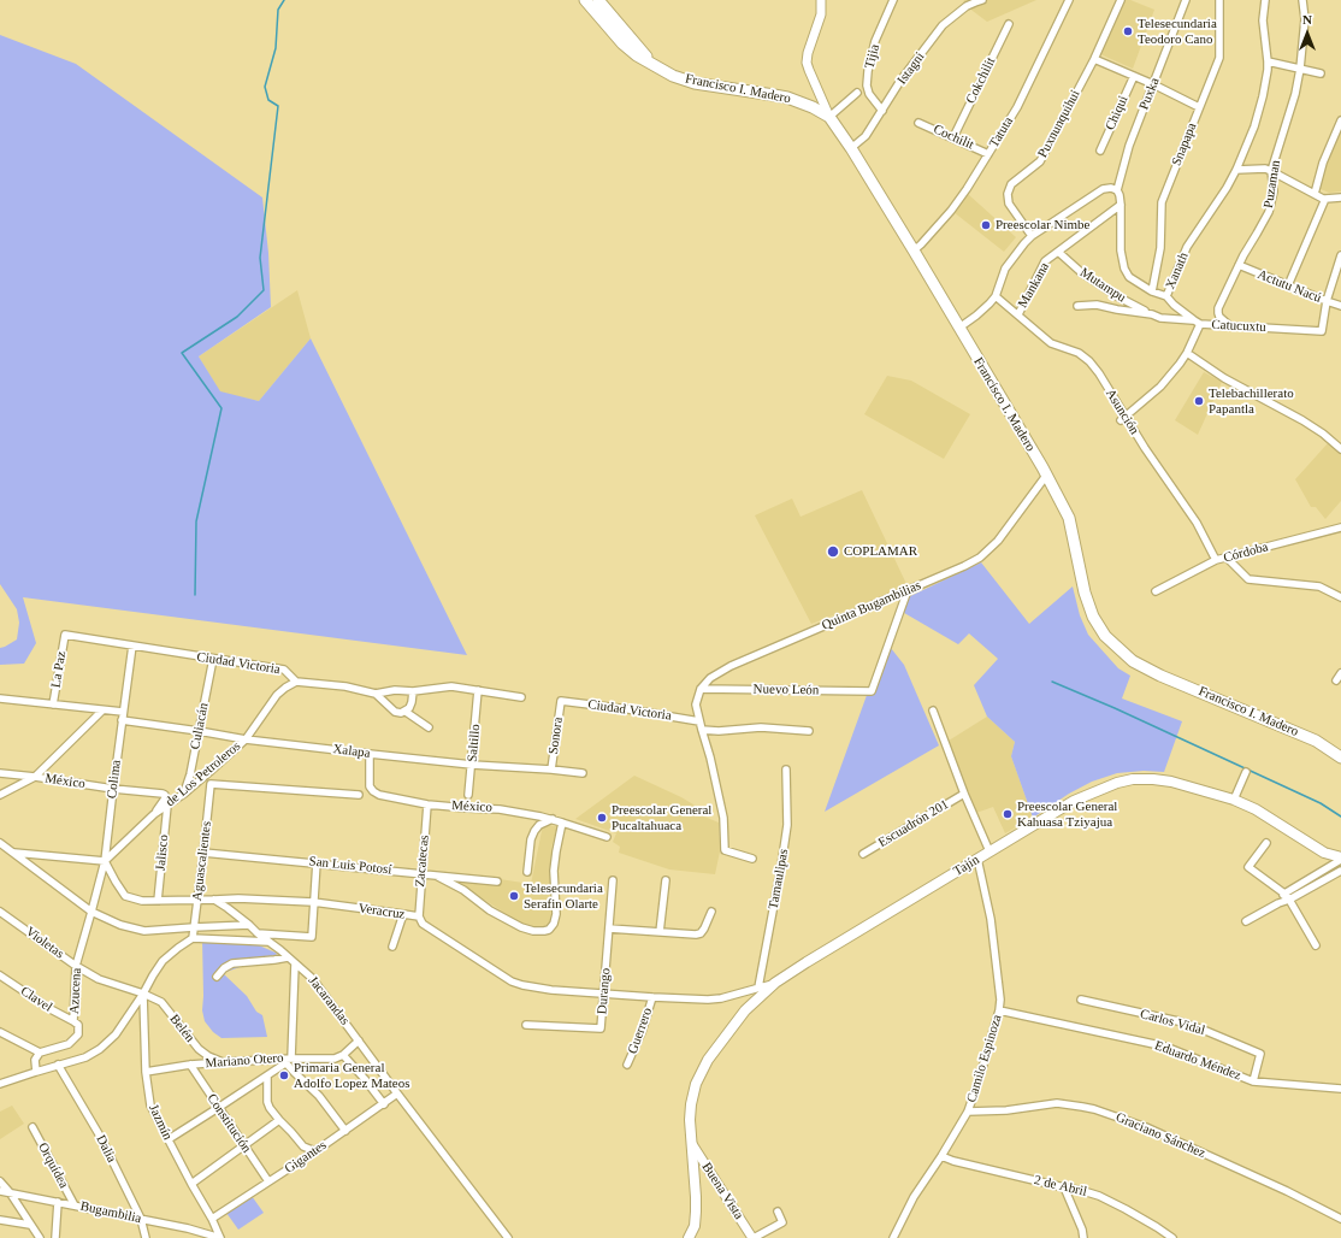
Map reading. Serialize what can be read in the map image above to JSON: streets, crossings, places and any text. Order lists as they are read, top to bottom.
{
  "streets": {
    "main road": ["Francisco I. Madero", "Tajín"],
    "street": [
      "Tijia",
      "Istagni",
      "Cokchilit",
      "Puxka",
      "Chiqui",
      "Puxnunquihui",
      "Tatuta",
      "Cochilit",
      "Snapapa",
      "Puzaman",
      "Xanath",
      "Mankana",
      "Mutampu",
      "Actutu Nacú",
      "Catucuxtu",
      "Asunción",
      "Córdoba",
      "Quinta Bugambilias",
      "Ciudad Victoria",
      "La Paz",
      "Nuevo León",
      "Culiacán",
      "Sonora",
      "Saltillo",
      "Xalapa",
      "de Los Petroleros",
      "Colima",
      "México",
      "Escuadrón 201",
      "Jalisco",
      "Aguascalientes",
      "Zacatecas",
      "San Luis Potosí",
      "Tamaulipas",
      "Veracruz",
      "Violetas",
      "Azucena",
      "Durango",
      "Clavel",
      "Jacarandas",
      "Carlos Vidal",
      "Belén",
      "Guerrero",
      "Camilo Espinoza",
      "Mariano Otero",
      "Eduardo Méndez",
      "Jazmín",
      "Constitución",
      "Graciano Sánchez",
      "Dalia",
      "Gigantes",
      "Orquídea",
      "2 de Abril",
      "Buena Vista",
      "Bugambilia"
    ]
  },
  "crossings": [
    ["Tijia", "Istagni"],
    ["Istagni", "Francisco I. Madero"],
    ["Cokchilit", "Cochilit"],
    ["Francisco I. Madero", "Tatuta"],
    ["Francisco I. Madero", "Quinta Bugambilias"],
    ["Puxka", "Xanath"],
    ["Tatuta", "Cochilit"],
    ["Snapapa", "Xanath"],
    ["Puzaman", "Actutu Nacú"],
    ["Puzaman", "Catucuxtu"],
    ["Xanath", "Mankana"],
    ["Xanath", "Catucuxtu"],
    ["Mankana", "Mutampu"],
    ["Mankana", "Asunción"],
    ["Mutampu", "Catucuxtu"],
    ["Actutu Nacú", "Catucuxtu"],
    ["Asunción", "Córdoba"],
    ["Quinta Bugambilias", "Nuevo León"],
    ["Ciudad Victoria", "La Paz"],
    ["Ciudad Victoria", "Culiacán"],
    ["Ciudad Victoria", "Sonora"],
    ["Ciudad Victoria", "Saltillo"],
    ["Ciudad Victoria", "de Los Petroleros"],
    ["Ciudad Victoria", "Colima"],
    ["Culiacán", "Xalapa"],
    ["Culiacán", "de Los Petroleros"],
    ["Sonora", "Xalapa"],
    ["Saltillo", "Xalapa"],
    ["Xalapa", "de Los Petroleros"],
    ["Xalapa", "Colima"],
    ["Xalapa", "México"],
    ["de Los Petroleros", "Colima"],
    ["de Los Petroleros", "México"],
    ["de Los Petroleros", "Jalisco"],
    ["de Los Petroleros", "Veracruz"],
    ["Colima", "México"],
    ["Colima", "Veracruz"],
    ["Colima", "Azucena"],
    ["México", "Zacatecas"],
    ["Escuadrón 201", "Tajín"],
    ["Jalisco", "Veracruz"],
    ["Aguascalientes", "San Luis Potosí"],
    ["Aguascalientes", "Veracruz"],
    ["Zacatecas", "San Luis Potosí"],
    ["Zacatecas", "Veracruz"],
    ["Tajín", "Veracruz"],
    ["Tajín", "Camilo Espinoza"],
    ["Tajín", "Buena Vista"],
    ["Tamaulipas", "Veracruz"],
    ["Veracruz", "Durango"],
    ["Veracruz", "Jacarandas"],
    ["Veracruz", "Guerrero"],
    ["Violetas", "Azucena"],
    ["Violetas", "Belén"],
    ["Violetas", "Jazmín"],
    ["Azucena", "Clavel"],
    ["Jacarandas", "Gigantes"],
    ["Carlos Vidal", "Eduardo Méndez"],
    ["Belén", "Mariano Otero"],
    ["Belén", "Jazmín"],
    ["Camilo Espinoza", "Eduardo Méndez"],
    ["Camilo Espinoza", "Graciano Sánchez"],
    ["Camilo Espinoza", "2 de Abril"],
    ["Mariano Otero", "Jazmín"],
    ["Mariano Otero", "Constitución"],
    ["Jazmín", "Gigantes"],
    ["Jazmín", "Bugambilia"],
    ["Constitución", "Gigantes"],
    ["Dalia", "Bugambilia"],
    ["Orquídea", "Bugambilia"]
  ],
  "places": [
    "Telesecundaria Teodoro Cano",
    "Preescolar Nimbe",
    "Telebachillerato Papantla",
    "COPLAMAR",
    "Preescolar General Kahuasa Tziyajua",
    "Preescolar General Pucaltahuaca",
    "Telesecundaria Serafin Olarte",
    "Primaria General Adolfo Lopez Mateos"
  ],
  "north": "top"
}
